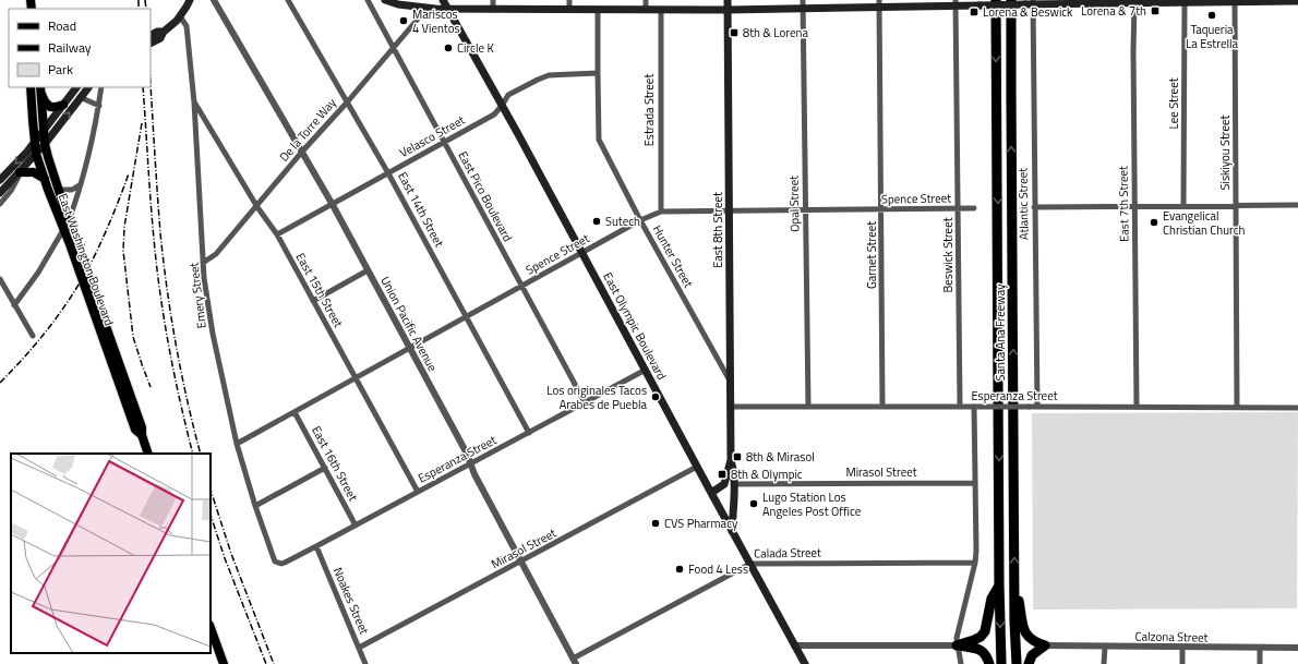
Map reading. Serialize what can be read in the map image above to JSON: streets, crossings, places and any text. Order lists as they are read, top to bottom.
{
  "streets": {
    "highway": ["Santa Ana Freeway"],
    "main road": ["East 8th Street", "East Washington Boulevard", "East Olympic Boulevard"],
    "street": [
      "Lee Street",
      "Estrada Street",
      "De la Torre Way",
      "Velasco Street",
      "Siskiyou Street",
      "East Pico Boulevard",
      "Spence Street",
      "Opal Street",
      "Atlantic Street",
      "East 7th Street",
      "East 14th Street",
      "Garnet Street",
      "Beswick Street",
      "Hunter Street",
      "East 15th Street",
      "Emery Street",
      "Union Pacific Avenue",
      "Esperanza Street",
      "East 16th Street",
      "Mirasol Street",
      "Calada Street",
      "Noakes Street",
      "Calzona Street"
    ]
  },
  "crossings": [
    ["Estrada Street", "Spence Street"],
    ["De la Torre Way", "East Pico Boulevard"],
    ["De la Torre Way", "East 14th Street"],
    ["De la Torre Way", "East 15th Street"],
    ["De la Torre Way", "Emery Street"],
    ["De la Torre Way", "Union Pacific Avenue"],
    ["Velasco Street", "East Pico Boulevard"],
    ["Velasco Street", "East 14th Street"],
    ["Velasco Street", "Hunter Street"],
    ["Velasco Street", "East 15th Street"],
    ["Velasco Street", "Union Pacific Avenue"],
    ["Velasco Street", "East Olympic Boulevard"],
    ["Siskiyou Street", "Esperanza Street"],
    ["East Pico Boulevard", "Spence Street"],
    ["East Pico Boulevard", "Esperanza Street"],
    ["Spence Street", "Opal Street"],
    ["Spence Street", "East 14th Street"],
    ["Spence Street", "East 8th Street"],
    ["Spence Street", "Garnet Street"],
    ["Spence Street", "Beswick Street"],
    ["Spence Street", "Hunter Street"],
    ["Spence Street", "East 15th Street"],
    ["Spence Street", "Emery Street"],
    ["Spence Street", "Union Pacific Avenue"],
    ["Spence Street", "East Olympic Boulevard"],
    ["Spence Street", "East 16th Street"],
    ["Opal Street", "Esperanza Street"],
    ["Atlantic Street", "Esperanza Street"],
    ["East 7th Street", "Esperanza Street"],
    ["East 14th Street", "Esperanza Street"],
    ["East 8th Street", "Hunter Street"],
    ["East 8th Street", "East Olympic Boulevard"],
    ["East 8th Street", "Esperanza Street"],
    ["East 8th Street", "Mirasol Street"],
    ["Garnet Street", "Esperanza Street"],
    ["Beswick Street", "Esperanza Street"],
    ["East 15th Street", "Emery Street"],
    ["East 15th Street", "Esperanza Street"],
    ["Emery Street", "Esperanza Street"],
    ["Union Pacific Avenue", "Esperanza Street"],
    ["Union Pacific Avenue", "Mirasol Street"],
    ["Union Pacific Avenue", "Calada Street"],
    ["East Olympic Boulevard", "Esperanza Street"],
    ["East Olympic Boulevard", "Mirasol Street"],
    ["East Olympic Boulevard", "Calada Street"],
    ["Esperanza Street", "East 16th Street"],
    ["Esperanza Street", "Noakes Street"],
    ["Mirasol Street", "Noakes Street"]
  ],
  "places": {
    "transit": [
      "Lorena & 7th",
      "Lorena & Beswick",
      "8th & Lorena",
      "8th & Mirasol",
      "8th & Olympic"
    ],
    "other": [
      "Taqueria La Estrella",
      "Mariscos 4 Vientos",
      "Circle K",
      "Sutech",
      "Evangelical Christian Church",
      "Los originales Tacos Arabes de Puebla",
      "Lugo Station Los Angeles Post Office",
      "CVS Pharmacy",
      "Food 4 Less"
    ]
  },
  "legend": ["Road", "Railway", "Park"]
}
